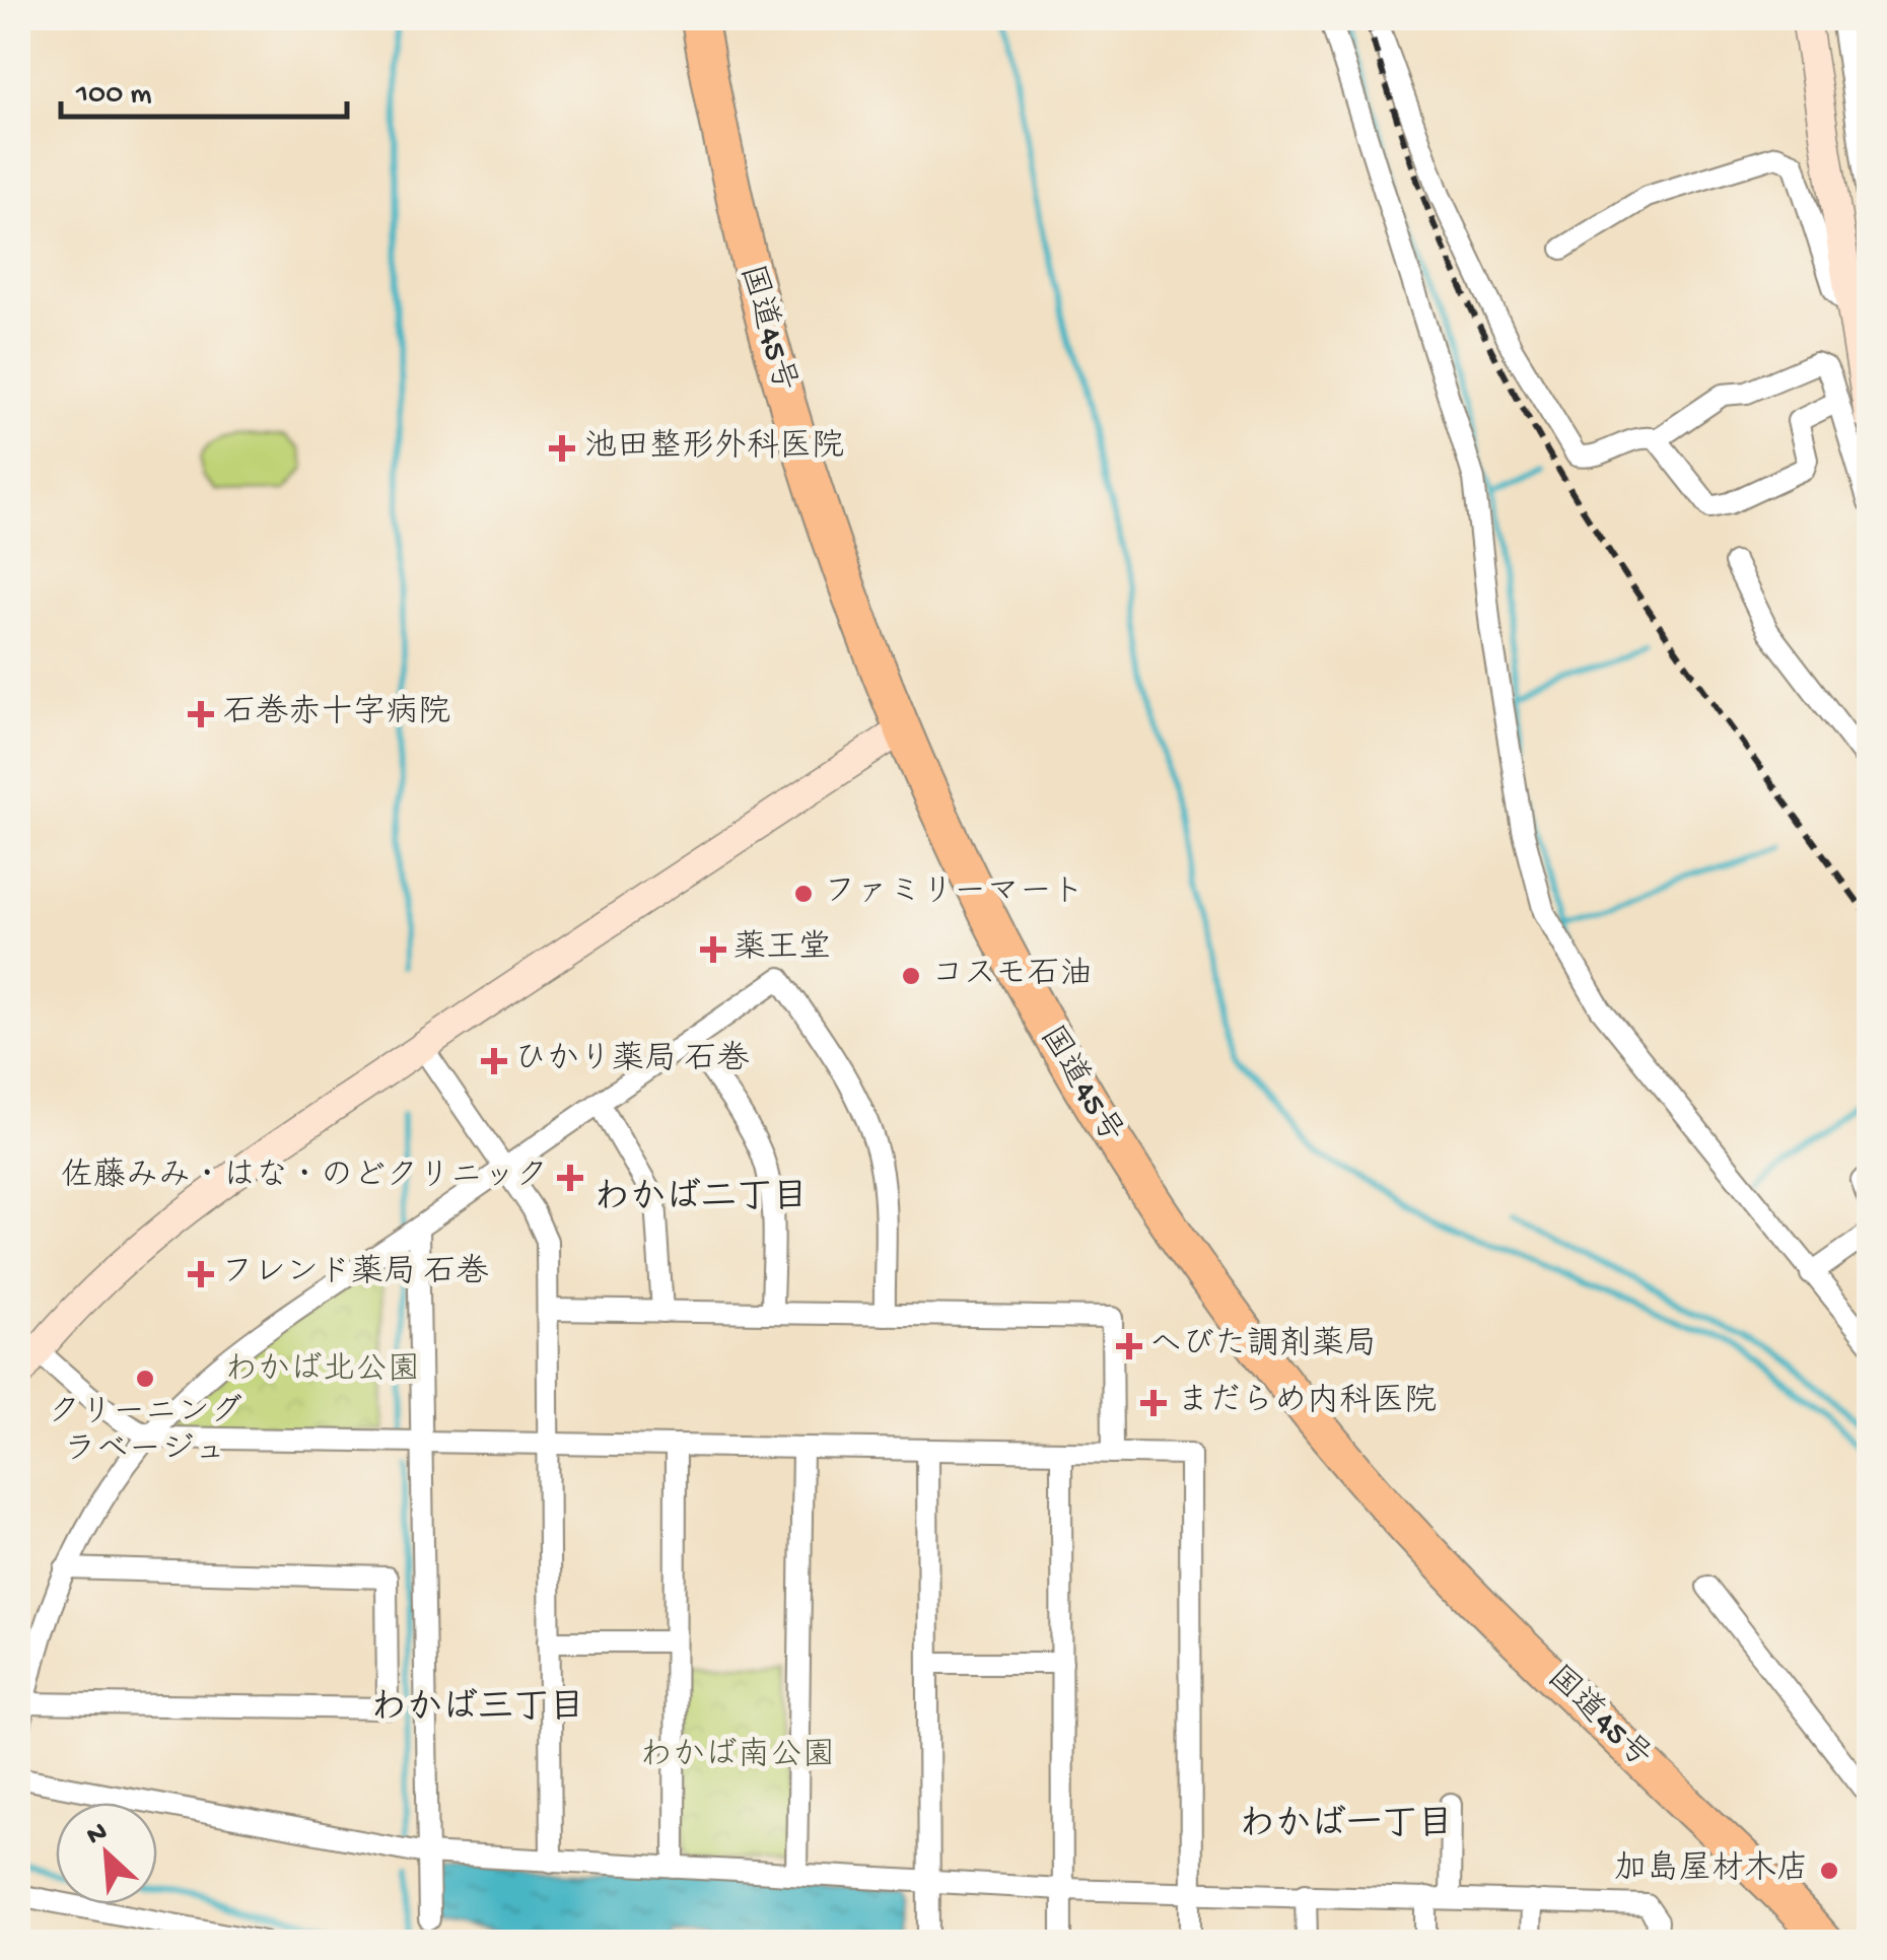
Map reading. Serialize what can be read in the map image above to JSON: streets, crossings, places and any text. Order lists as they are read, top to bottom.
{
  "streets": {
    "highway": ["国道45号"]
  },
  "districts": ["わかば二丁目", "わかば三丁目", "わかば一丁目"],
  "parks": ["わかば北公園", "わかば南公園"],
  "places": {
    "health": [
      "池田整形外科医院",
      "石巻赤十字病院",
      "薬王堂",
      "ひかり薬局 石巻",
      "佐藤みみ・はな・のどクリニック",
      "フレンド薬局 石巻",
      "へびた調剤薬局",
      "まだらめ内科医院"
    ],
    "other": [
      "ファミリーマート",
      "コスモ石油",
      "クリーニング ラベージュ",
      "加島屋材木店"
    ]
  },
  "scale_bar": "100 m",
  "north": "top left"
}
